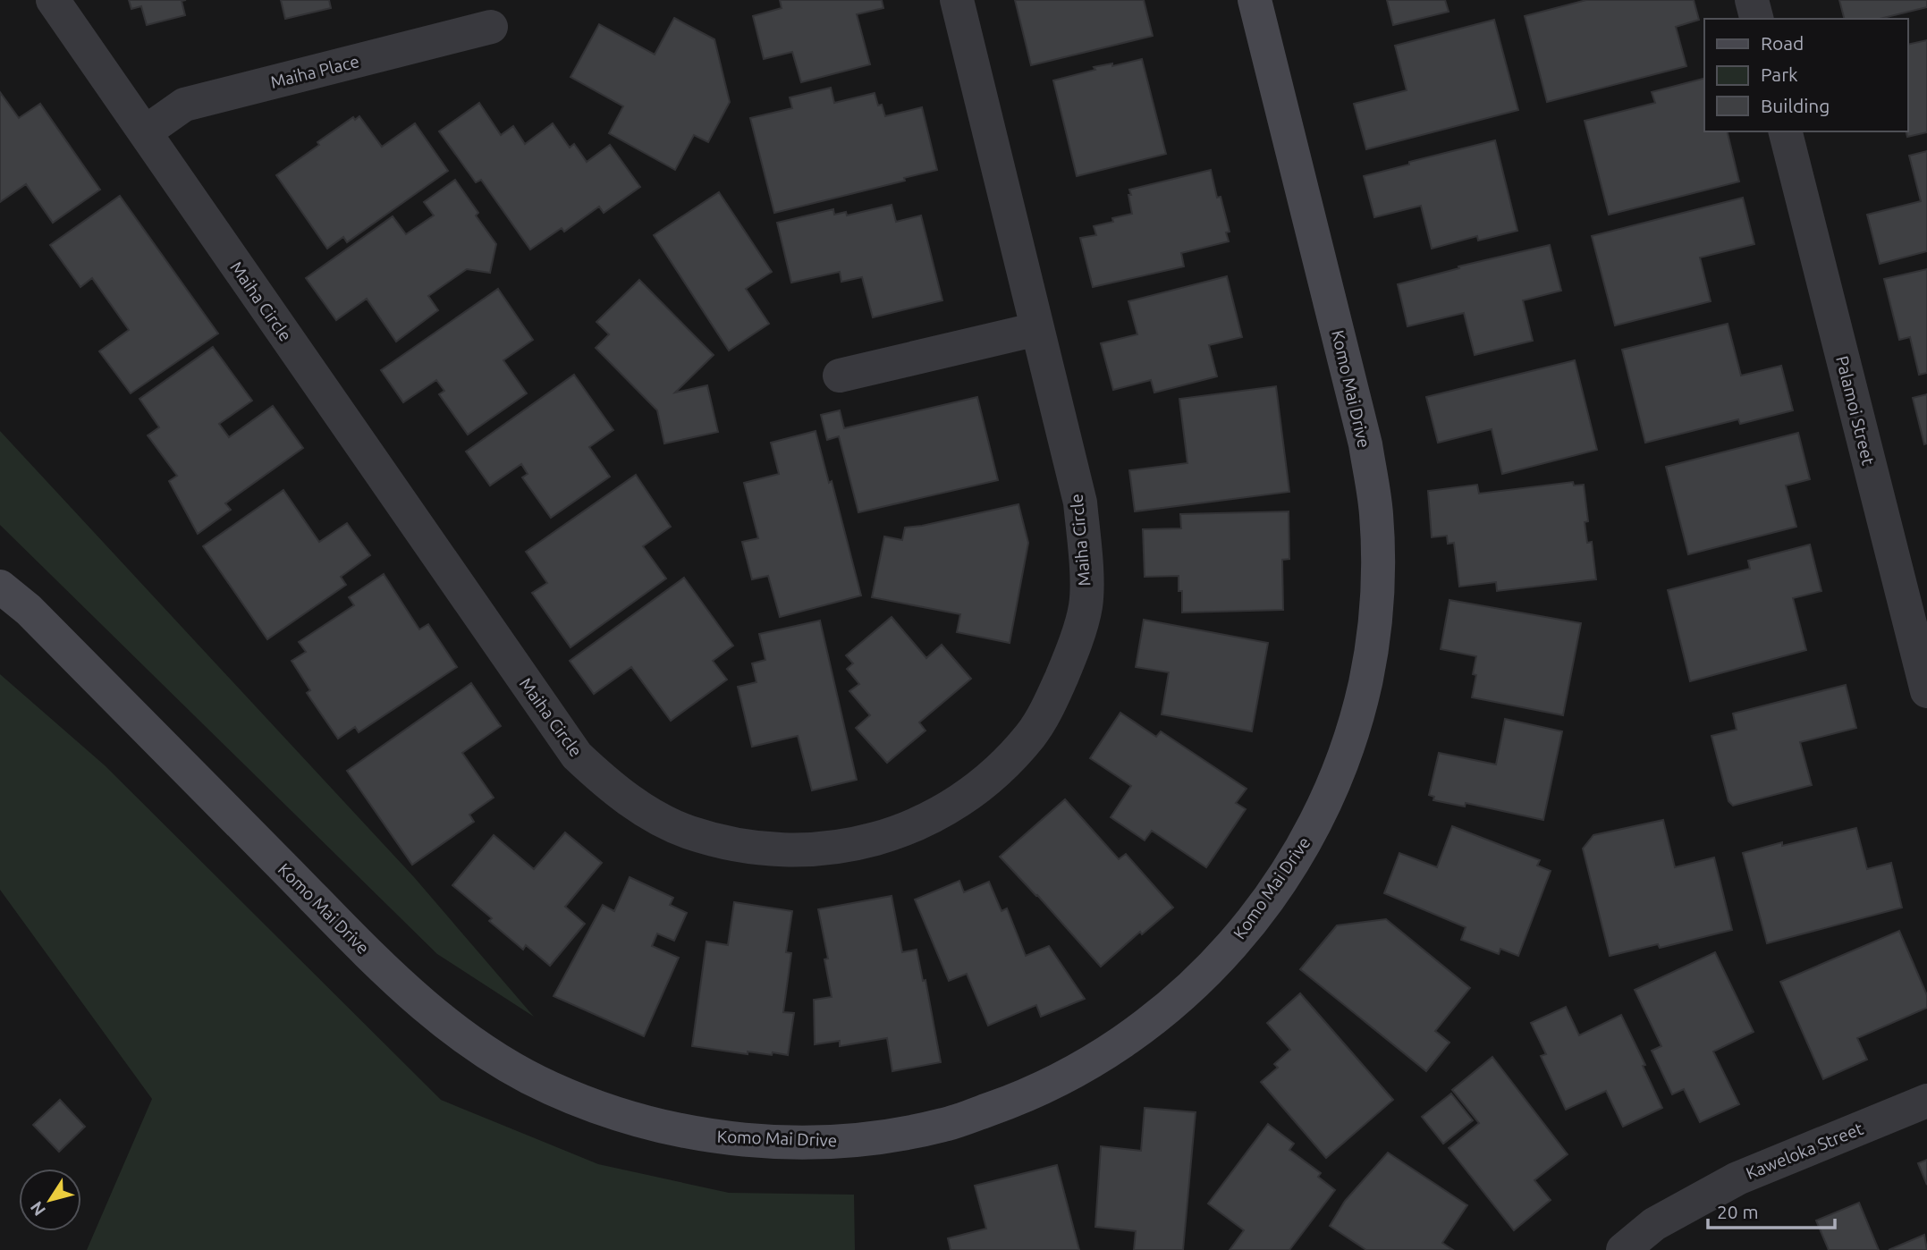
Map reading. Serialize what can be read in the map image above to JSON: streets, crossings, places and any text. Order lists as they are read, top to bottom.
{
  "streets": {
    "main road": ["Komo Mai Drive"],
    "street": [
      "Maiha Place",
      "Maiha Circle",
      "Palamoi Street",
      "Kaweloka Street"
    ]
  },
  "crossings": [
    ["Maiha Place", "Maiha Circle"]
  ],
  "legend": ["Road", "Park", "Building"],
  "scale_bar": "20 m",
  "north": "bottom left"
}
